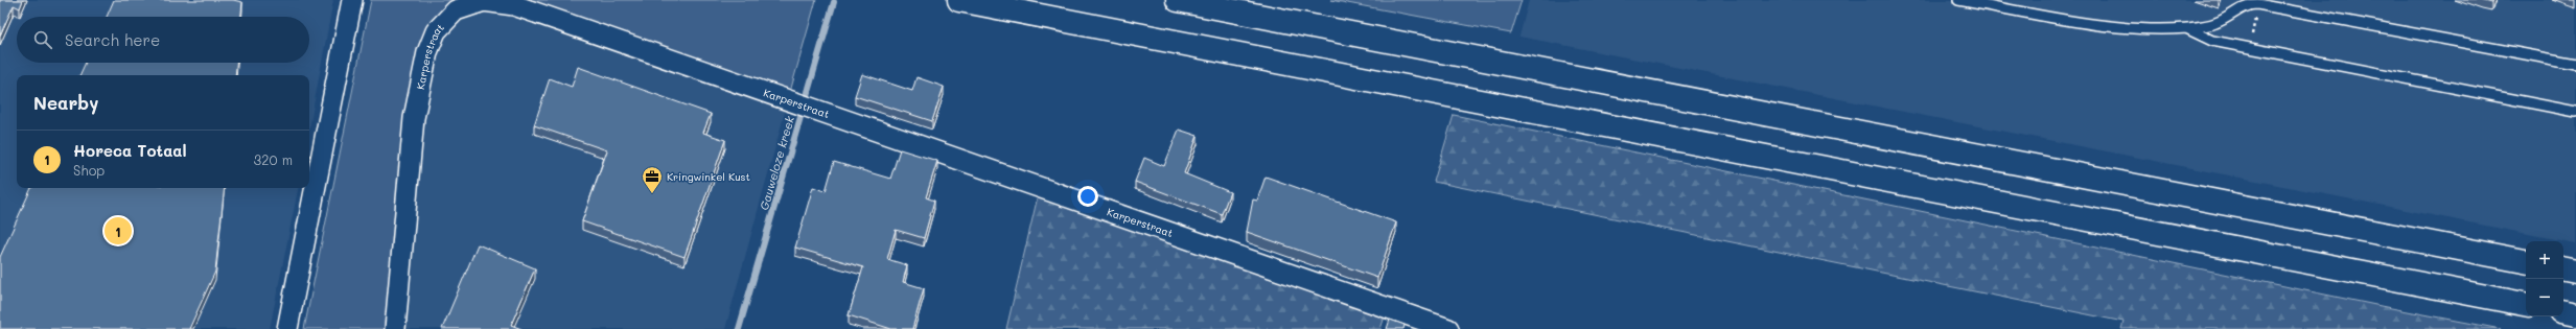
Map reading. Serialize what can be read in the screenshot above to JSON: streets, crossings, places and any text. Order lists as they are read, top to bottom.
{
  "streets": {
    "street": ["Karperstraat"]
  },
  "water": ["Gauweloze kreek"],
  "places": {
    "office": ["Kringwinkel Kust"]
  },
  "page": {
    "search": "Search here",
    "heading": "Nearby",
    "list": [
      {
        "mark": "1",
        "name": "Horeca Totaal",
        "note": "Shop",
        "value": "320 m"
      }
    ],
    "pins": "1",
    "map_buttons": ["+", "−"]
  }
}
